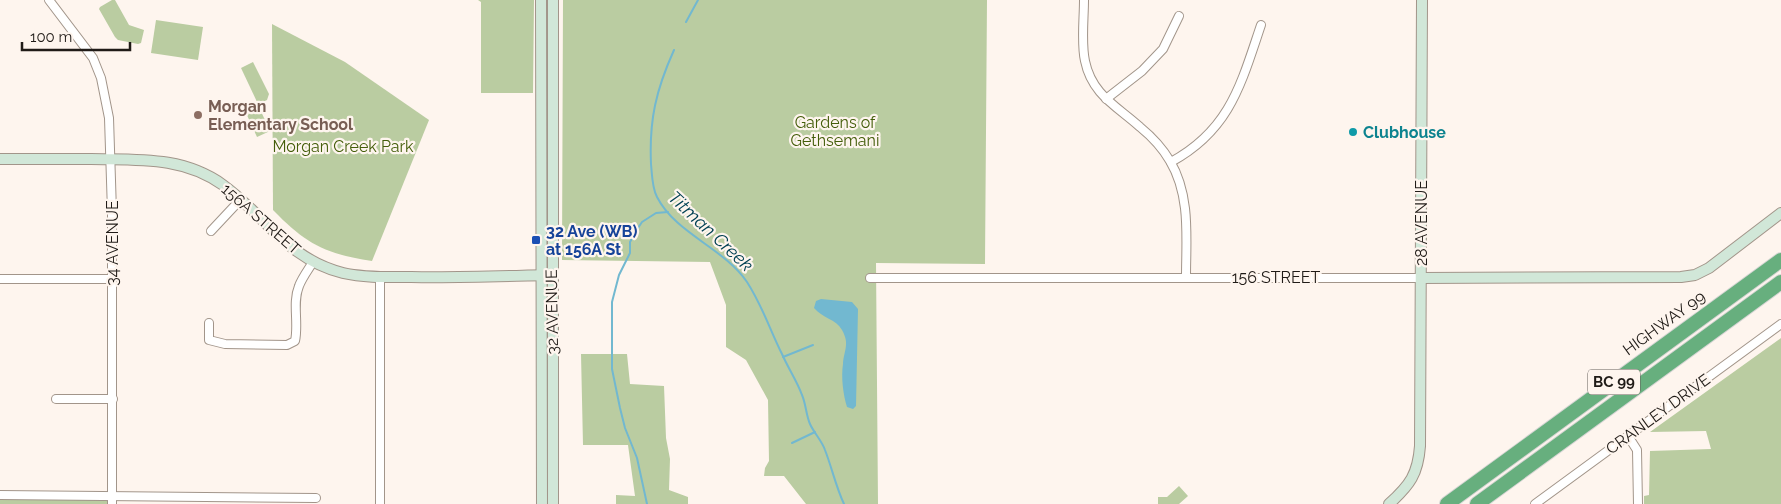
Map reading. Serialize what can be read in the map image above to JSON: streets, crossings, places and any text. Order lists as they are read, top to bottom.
{
  "streets": {
    "highway": ["HIGHWAY 99", "BC 99"],
    "street": [
      "156A STREET",
      "28 AVENUE",
      "34 AVENUE",
      "156 STREET",
      "32 AVENUE",
      "CRANLEY DRIVE"
    ]
  },
  "crossings": [
    ["156A STREET", "34 AVENUE"],
    ["156A STREET", "32 AVENUE"],
    ["28 AVENUE", "156 STREET"]
  ],
  "water": ["Titman Creek"],
  "parks": ["Gardens of Gethsemani", "Morgan Creek Park"],
  "places": {
    "other": ["Morgan Elementary School", "Clubhouse"],
    "transit": ["32 Ave (WB) at 156A St"]
  },
  "scale_bar": "100 m"
}
